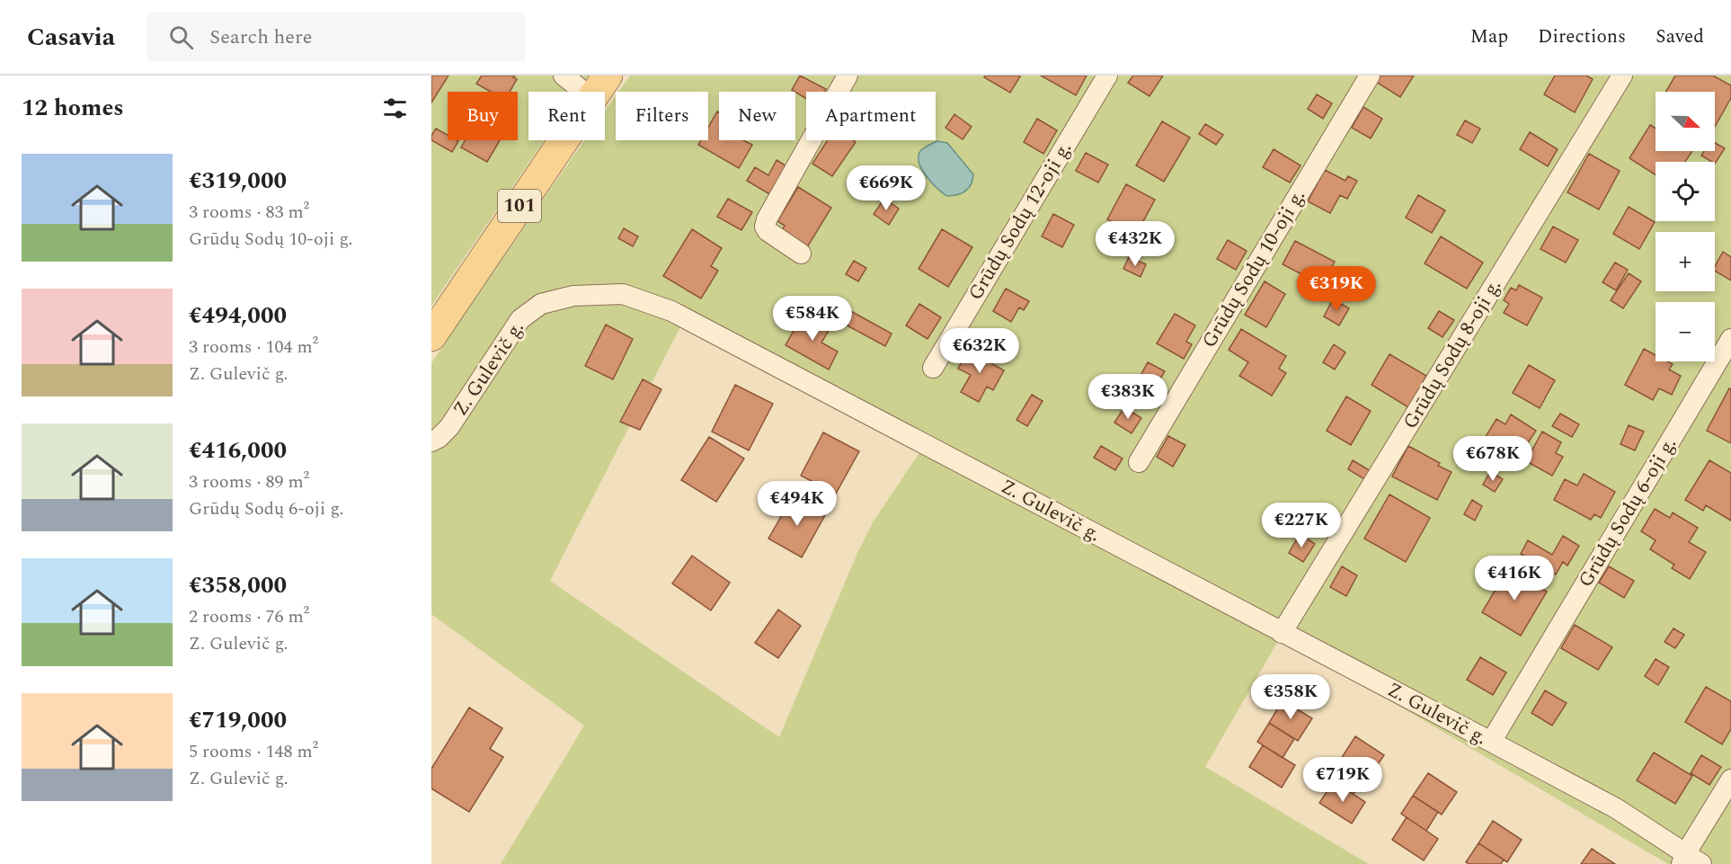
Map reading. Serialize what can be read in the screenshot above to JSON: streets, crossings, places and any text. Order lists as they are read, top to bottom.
{
  "streets": {
    "main road": ["101"],
    "street": [
      "Grūdų Sodų 12-oji g.",
      "Grūdų Sodų 10-oji g.",
      "Grūdų Sodų 8-oji g.",
      "Z. Gulevič g.",
      "Grūdų Sodų 6-oji g."
    ]
  },
  "crossings": [
    ["Grūdų Sodų 8-oji g.", "Z. Gulevič g."],
    ["Z. Gulevič g.", "Grūdų Sodų 6-oji g."]
  ],
  "north": "right",
  "page": {
    "header": "Casavia",
    "search": "Search here",
    "nav": ["Map", "Directions", "Saved"],
    "heading": "12 homes",
    "map_buttons": ["+", "−"],
    "chip": [
      "Buy",
      "Rent",
      "Filters",
      "New",
      "Apartment"
    ],
    "list": [
      {
        "name": "€319,000",
        "note": "3 rooms · 83 m² · Grūdų Sodų 10-oji g."
      },
      {
        "name": "€494,000",
        "note": "3 rooms · 104 m² · Z. Gulevič g."
      },
      {
        "name": "€416,000",
        "note": "3 rooms · 89 m² · Grūdų Sodų 6-oji g."
      },
      {
        "name": "€358,000",
        "note": "2 rooms · 76 m² · Z. Gulevič g."
      },
      {
        "name": "€719,000",
        "note": "5 rooms · 148 m² · Z. Gulevič g."
      }
    ],
    "price": [
      "€669K",
      "€432K",
      "€319K",
      "€584K",
      "€632K",
      "€383K",
      "€678K",
      "€494K",
      "€227K",
      "€416K",
      "€358K",
      "€719K"
    ]
  }
}
